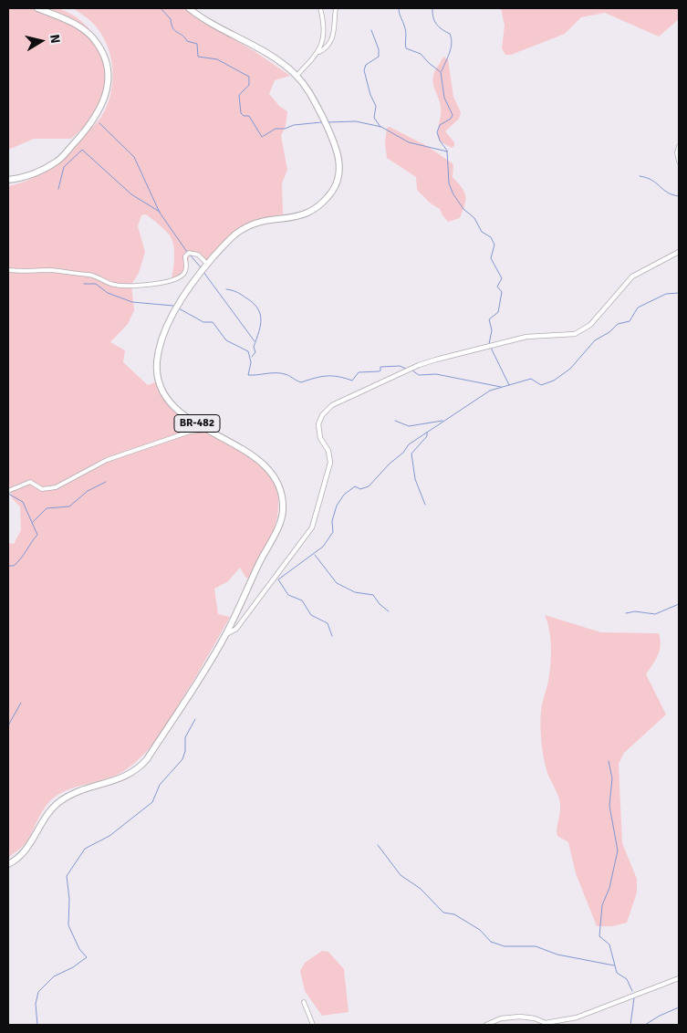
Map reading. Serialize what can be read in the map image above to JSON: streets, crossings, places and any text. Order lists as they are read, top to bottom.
{
  "streets": {
    "highway": ["BR-482"]
  },
  "north": "right"
}
